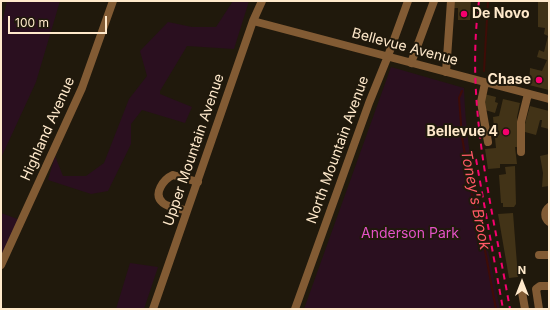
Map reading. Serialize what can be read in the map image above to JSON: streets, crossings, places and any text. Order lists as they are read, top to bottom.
{
  "streets": {
    "street": [
      "Bellevue Avenue",
      "Highland Avenue",
      "Upper Mountain Avenue",
      "North Mountain Avenue"
    ]
  },
  "crossings": [
    ["Bellevue Avenue", "Upper Mountain Avenue"],
    ["Bellevue Avenue", "North Mountain Avenue"]
  ],
  "water": ["Toney's Brook"],
  "parks": ["Anderson Park"],
  "places": ["De Novo", "Chase", "Bellevue 4"],
  "scale_bar": "100 m",
  "north": "top"
}
